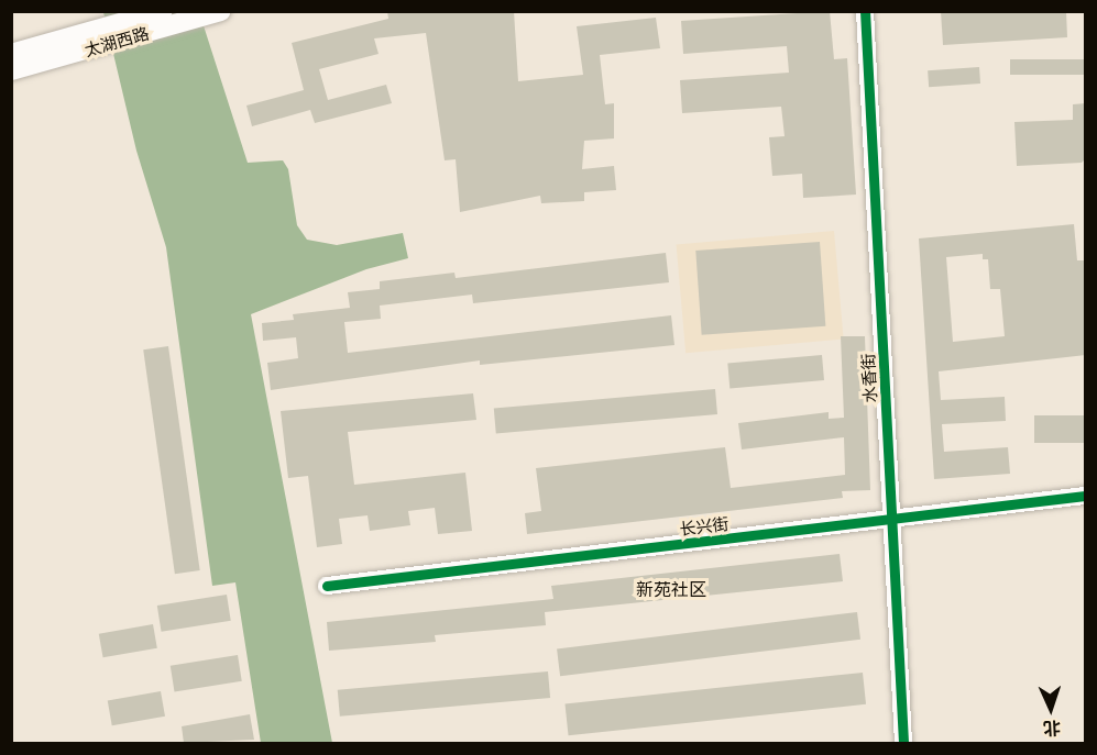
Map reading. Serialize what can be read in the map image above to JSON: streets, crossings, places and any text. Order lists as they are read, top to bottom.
{
  "streets": {
    "main road": ["太湖西路"],
    "street": ["水香街", "长兴街"]
  },
  "crossings": [
    ["水香街", "长兴街"]
  ],
  "districts": ["新苑社区"],
  "north": "bottom"
}
